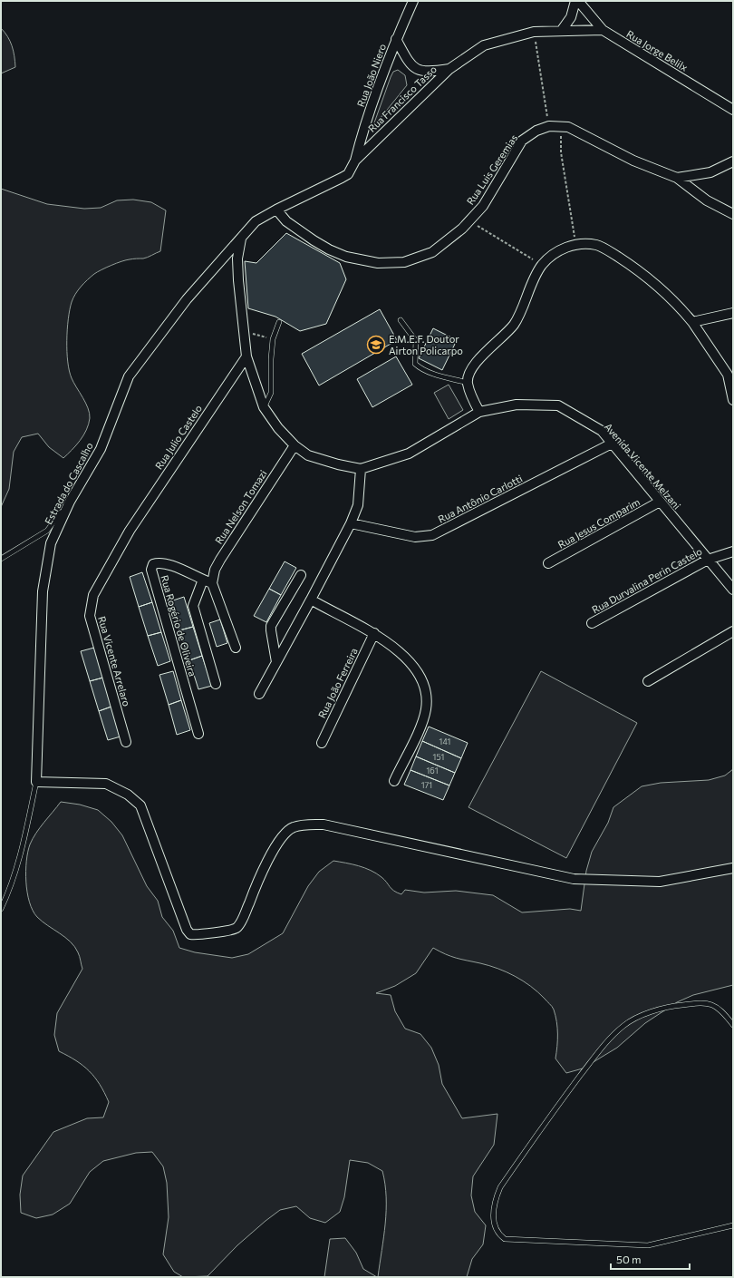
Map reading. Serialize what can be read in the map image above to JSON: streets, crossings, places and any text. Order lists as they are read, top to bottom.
{
  "streets": {
    "street": [
      "Rua Jorge Belilx",
      "Rua João Niero",
      "Rua Francisco Tasso",
      "Rua Luis Geremias",
      "Rua Julio Castelo",
      "Avenida Vicente Melzani",
      "Estrada do Cascalho",
      "Rua Antônio Carlotti",
      "Rua Nelson Tomazi",
      "Rua Jesus Comparim",
      "Rua Durvalina Perin Castelo",
      "Rua Rogério de Oliveira",
      "Rua Vicente Arrelaro",
      "Rua João Ferreira"
    ]
  },
  "crossings": [
    ["Rua Jorge Belilx", "Rua Francisco Tasso"],
    ["Rua João Niero", "Rua Francisco Tasso"],
    ["Rua Francisco Tasso", "Rua Luis Geremias"],
    ["Rua Francisco Tasso", "Avenida Vicente Melzani"],
    ["Rua Francisco Tasso", "Estrada do Cascalho"],
    ["Rua Julio Castelo", "Avenida Vicente Melzani"],
    ["Rua Julio Castelo", "Rua Vicente Arrelaro"],
    ["Avenida Vicente Melzani", "Estrada do Cascalho"],
    ["Avenida Vicente Melzani", "Rua Antônio Carlotti"],
    ["Avenida Vicente Melzani", "Rua Nelson Tomazi"],
    ["Avenida Vicente Melzani", "Rua Jesus Comparim"],
    ["Avenida Vicente Melzani", "Rua Durvalina Perin Castelo"],
    ["Rua Nelson Tomazi", "Rua Rogério de Oliveira"]
  ],
  "places": {
    "school or university": ["E.M.E.F. Doutor Airton Policarpo"]
  },
  "house_numbers": [
    "141",
    "151",
    "161",
    "171"
  ],
  "scale_bar": "50 m"
}
